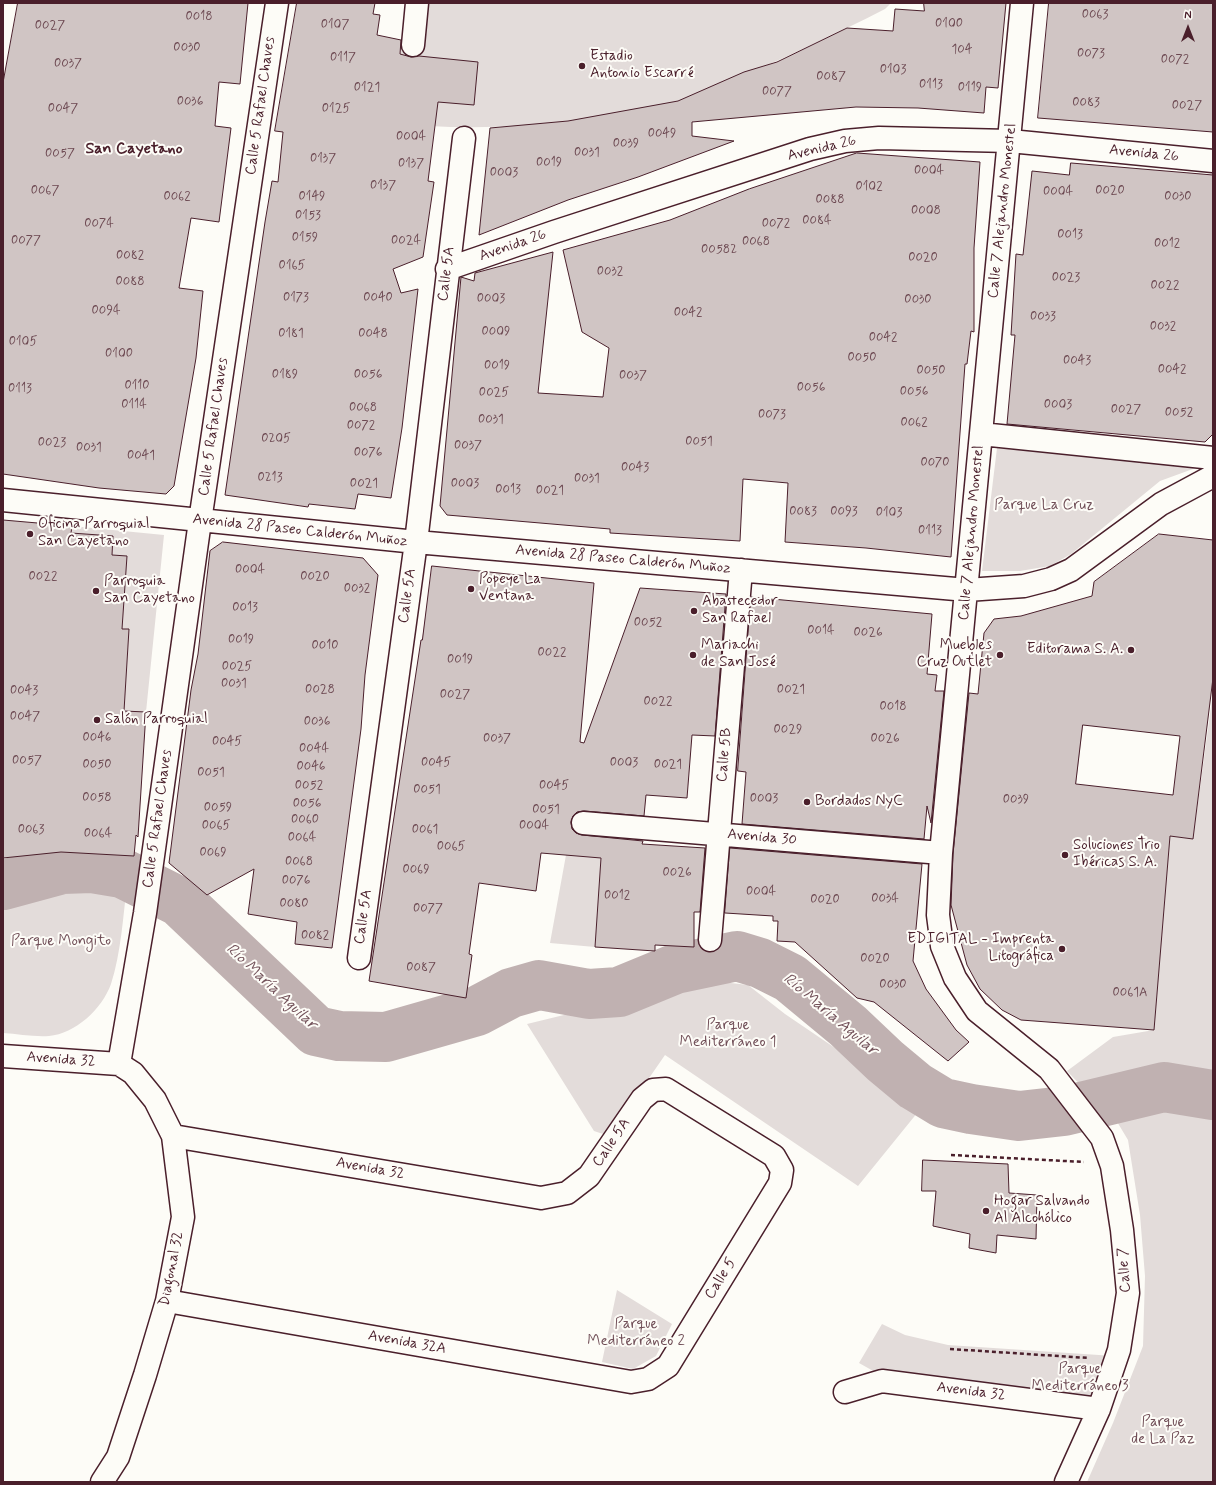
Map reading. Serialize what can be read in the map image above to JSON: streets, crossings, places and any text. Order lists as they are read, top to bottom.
{
  "streets": {
    "street": [
      "Calle 5 Rafael Chaves",
      "Avenida 26",
      "Calle 7 Alejandro Monestel",
      "Calle 5A",
      "Avenida 28 Paseo Calderón Muñoz",
      "Calle 5B",
      "Avenida 30",
      "Avenida 32",
      "Diagonal 32",
      "Calle 7",
      "Calle 5",
      "Avenida 32A"
    ]
  },
  "crossings": [
    ["Calle 5 Rafael Chaves", "Avenida 28 Paseo Calderón Muñoz"],
    ["Calle 5 Rafael Chaves", "Avenida 32"],
    ["Calle 5 Rafael Chaves", "Diagonal 32"],
    ["Avenida 26", "Calle 7 Alejandro Monestel"],
    ["Avenida 26", "Calle 5A"],
    ["Calle 7 Alejandro Monestel", "Avenida 28 Paseo Calderón Muñoz"],
    ["Calle 7 Alejandro Monestel", "Avenida 30"],
    ["Calle 7 Alejandro Monestel", "Calle 7"],
    ["Calle 5A", "Avenida 28 Paseo Calderón Muñoz"],
    ["Calle 5A", "Avenida 32"],
    ["Calle 5A", "Calle 5"],
    ["Avenida 28 Paseo Calderón Muñoz", "Calle 5B"],
    ["Calle 5B", "Avenida 30"],
    ["Avenida 32", "Diagonal 32"],
    ["Avenida 32", "Calle 7"],
    ["Diagonal 32", "Avenida 32A"],
    ["Calle 5", "Avenida 32A"]
  ],
  "districts": ["San Cayetano"],
  "water": ["Río María Aguilar"],
  "parks": [
    "Parque La Cruz",
    "Parque Mongito",
    "Parque Mediterráneo 1",
    "Parque Mediterráneo 2",
    "Parque Mediterráneo 3",
    "Parque de La Paz"
  ],
  "places": [
    "Estadio Antonio Escarré",
    "Oficina Parroquial San Cayetano",
    "Popeye La Ventana",
    "Parroquia San Cayetano",
    "Abastecedor San Rafael",
    "Editorama S. A.",
    "Mariachi de San José",
    "Muebles Cruz Outlet",
    "Salón Parroquial",
    "Bordados NyC",
    "Soluciones Trio Ibéricas S. A.",
    "EDIGITAL - Imprenta Litográfica",
    "Hogar Salvando Al Alcohólico"
  ],
  "house_numbers": [
    "0063",
    "0018",
    "0100",
    "0107",
    "0027",
    "0030",
    "104",
    "0073",
    "0117",
    "0072",
    "0037",
    "0103",
    "0087",
    "0113",
    "0121",
    "0119",
    "0077",
    "0036",
    "0083",
    "0027",
    "0047",
    "0125",
    "0049",
    "0004",
    "0039",
    "0031",
    "0057",
    "0137",
    "0019",
    "0137",
    "0004",
    "0003",
    "0137",
    "0102",
    "0067",
    "0020",
    "0004",
    "0062",
    "0149",
    "0030",
    "0088",
    "0008",
    "0153",
    "0084",
    "0074",
    "0072",
    "0013",
    "0159",
    "0077",
    "0024",
    "0068",
    "0012",
    "00582",
    "0082",
    "0020",
    "0165",
    "0032",
    "0023",
    "0088",
    "0022",
    "0173",
    "0040",
    "0003",
    "0030",
    "0094",
    "0042",
    "0033",
    "0032",
    "0009",
    "0181",
    "0048",
    "0042",
    "0105",
    "0100",
    "0050",
    "0043",
    "0019",
    "0042",
    "0050",
    "0189",
    "0056",
    "0037",
    "0110",
    "0056",
    "0113",
    "0056",
    "0025",
    "0114",
    "0003",
    "0068",
    "0027",
    "0052",
    "0073",
    "0031",
    "0062",
    "0072",
    "0205",
    "0051",
    "0023",
    "0037",
    "0031",
    "0076",
    "0041",
    "0070",
    "0043",
    "0213",
    "0031",
    "0021",
    "0003",
    "0013",
    "0021",
    "0083",
    "0093",
    "0103",
    "0113",
    "0004",
    "0022",
    "0020",
    "0032",
    "0013",
    "0052",
    "0014",
    "0026",
    "0019",
    "0010",
    "0022",
    "0019",
    "0025",
    "0031",
    "0028",
    "0021",
    "0043",
    "0027",
    "0022",
    "0018",
    "0047",
    "0036",
    "0029",
    "0046",
    "0037",
    "0026",
    "0045",
    "0044",
    "0057",
    "0045",
    "0003",
    "0050",
    "0021",
    "0046",
    "0051",
    "0052",
    "0045",
    "0051",
    "0058",
    "0003",
    "0039",
    "0056",
    "0059",
    "0051",
    "0060",
    "0065",
    "0004",
    "0063",
    "0061",
    "0064",
    "0064",
    "0065",
    "0069",
    "0068",
    "0069",
    "0026",
    "0076",
    "0004",
    "0012",
    "0034",
    "0020",
    "0080",
    "0077",
    "0082",
    "0020",
    "0087",
    "0030",
    "0061A"
  ],
  "north": "top"
}
